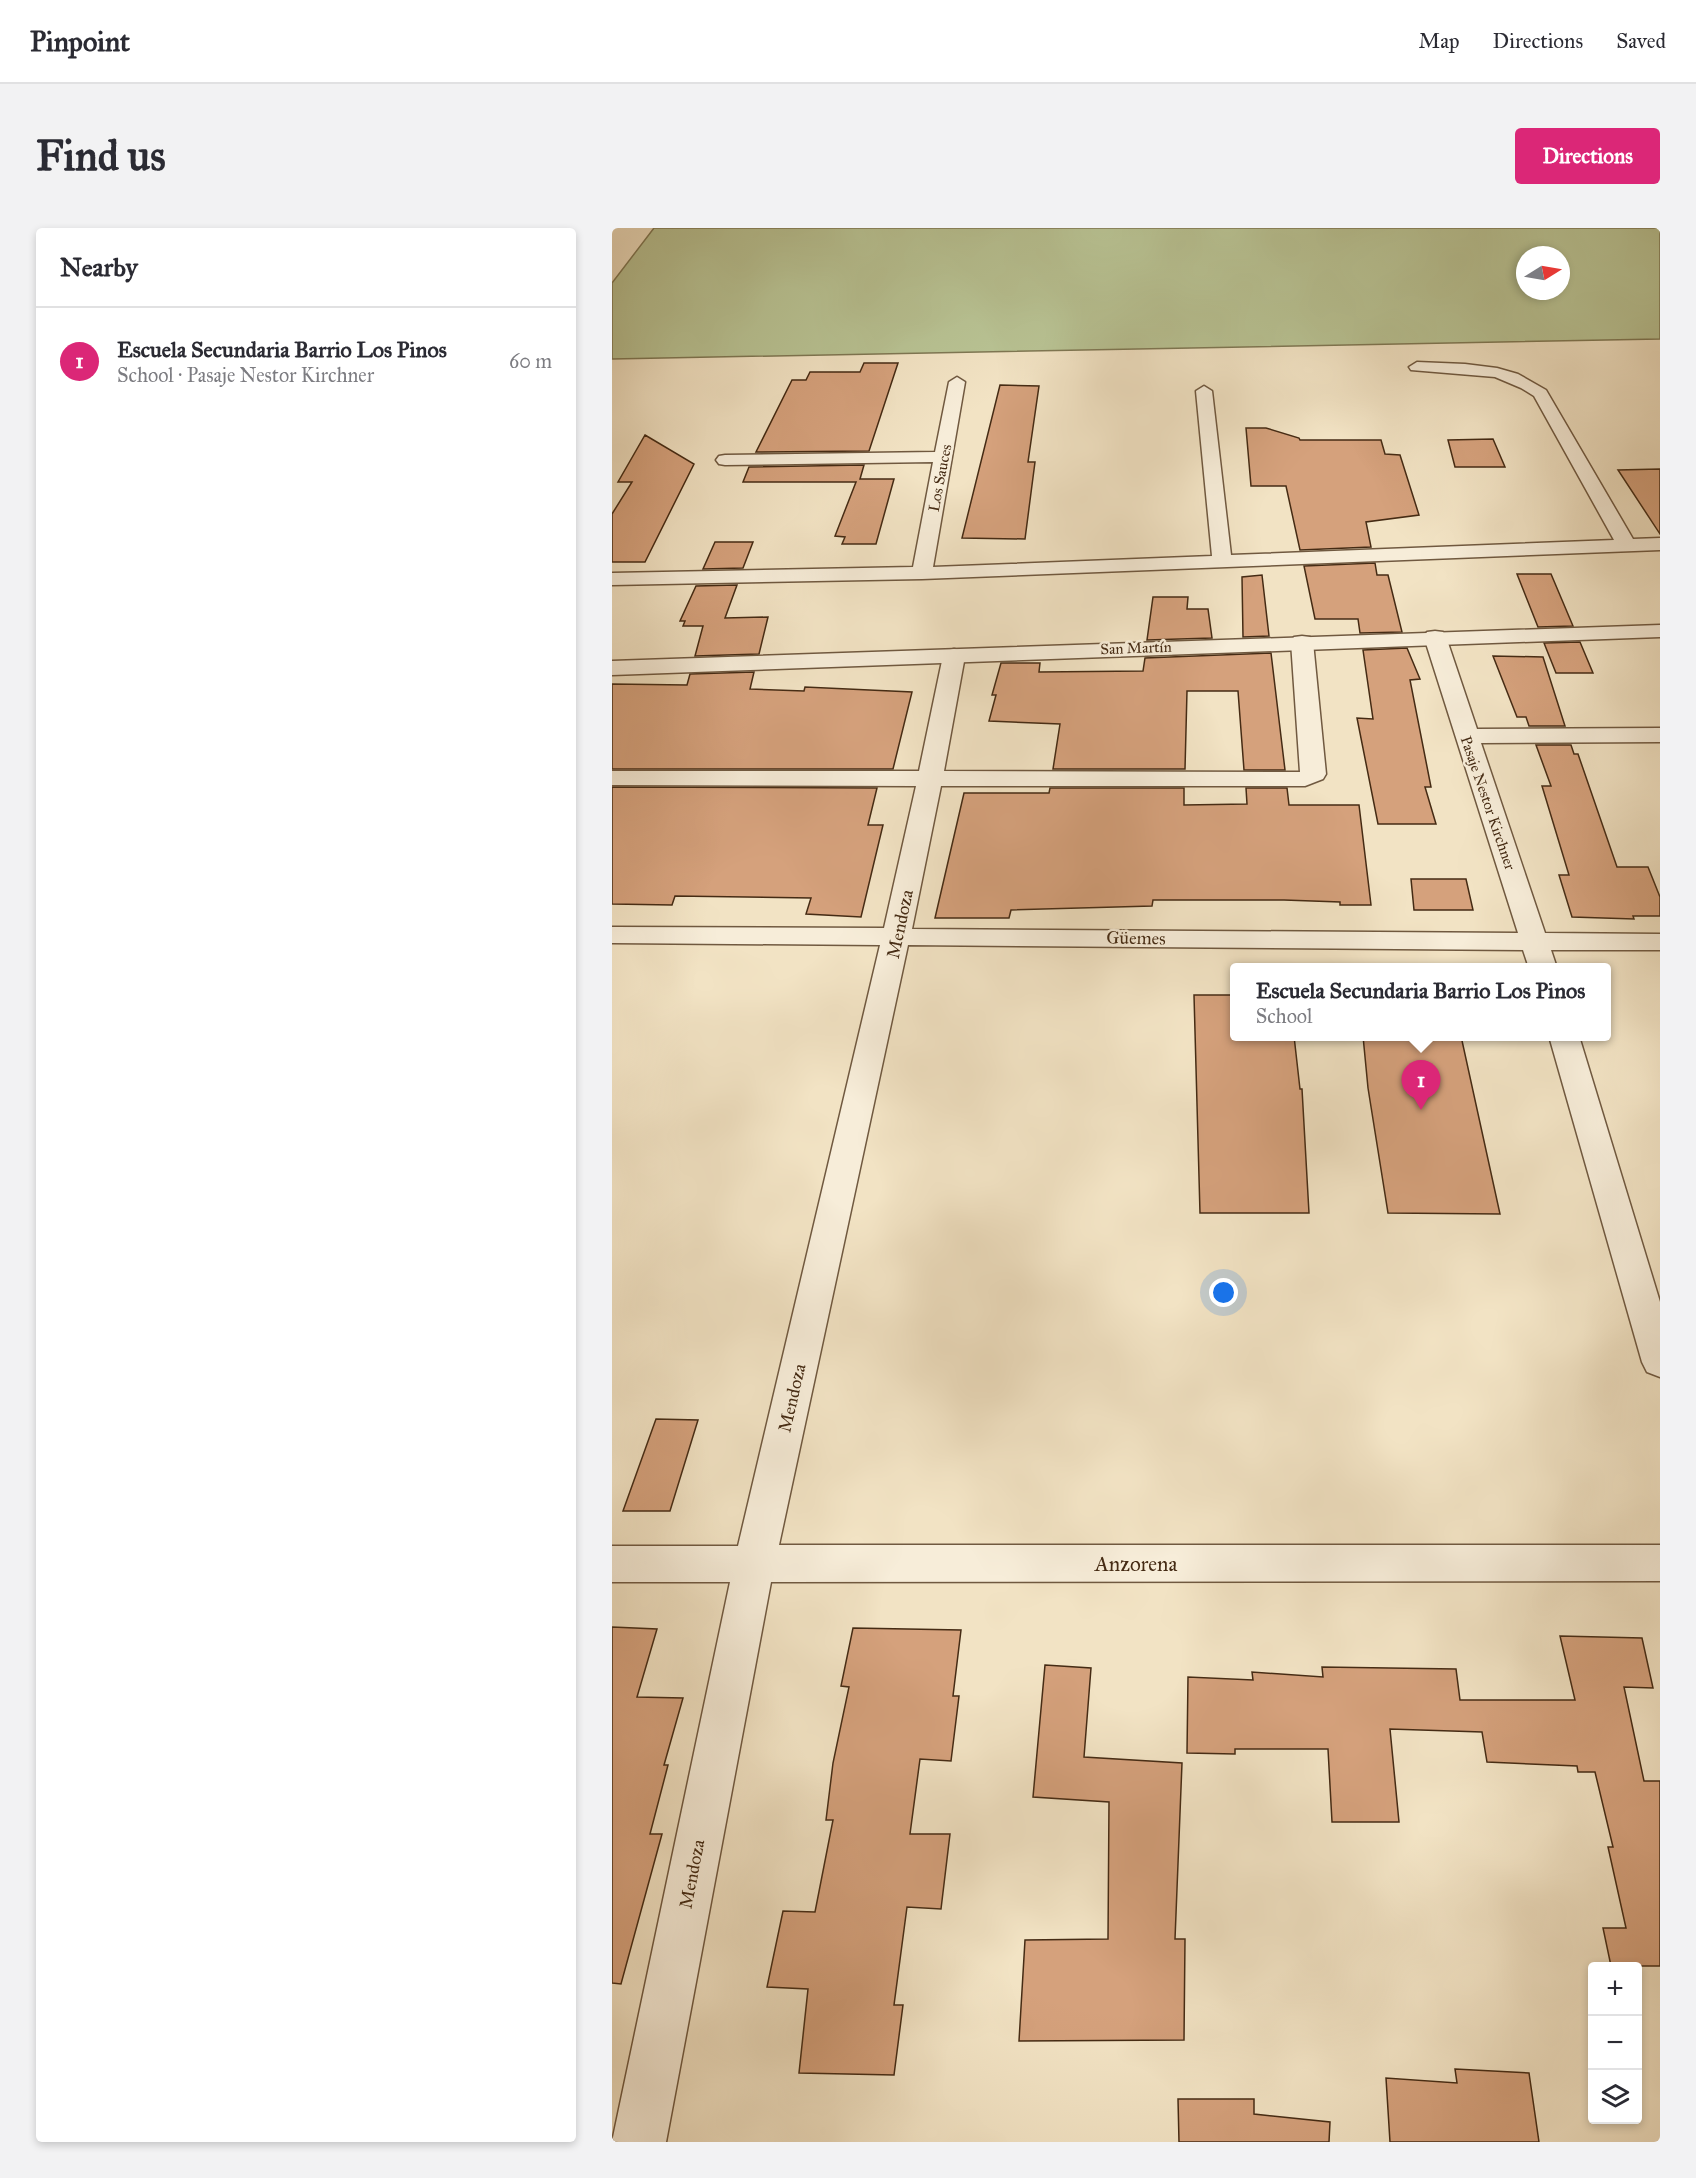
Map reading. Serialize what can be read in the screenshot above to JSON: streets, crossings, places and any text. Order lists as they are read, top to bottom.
{
  "streets": {
    "street": [
      "Los Sauces",
      "San Martín",
      "Pasaje Nestor Kirchner",
      "Mendoza",
      "Güemes",
      "Anzorena"
    ]
  },
  "crossings": [
    ["San Martín", "Pasaje Nestor Kirchner"],
    ["San Martín", "Mendoza"],
    ["Pasaje Nestor Kirchner", "Güemes"],
    ["Mendoza", "Güemes"],
    ["Mendoza", "Anzorena"]
  ],
  "north": "right",
  "page": {
    "header": "Pinpoint",
    "nav": ["Map", "Directions", "Saved"],
    "buttons": "Directions",
    "title": "Find us",
    "heading": "Nearby",
    "list": [
      {
        "mark": "1",
        "name": "Escuela Secundaria Barrio Los Pinos",
        "note": "School · Pasaje Nestor Kirchner",
        "value": "60 m"
      }
    ],
    "popup": ["Escuela Secundaria Barrio Los Pinos", "School"],
    "pins": "1",
    "map_buttons": ["+", "−"]
  }
}
